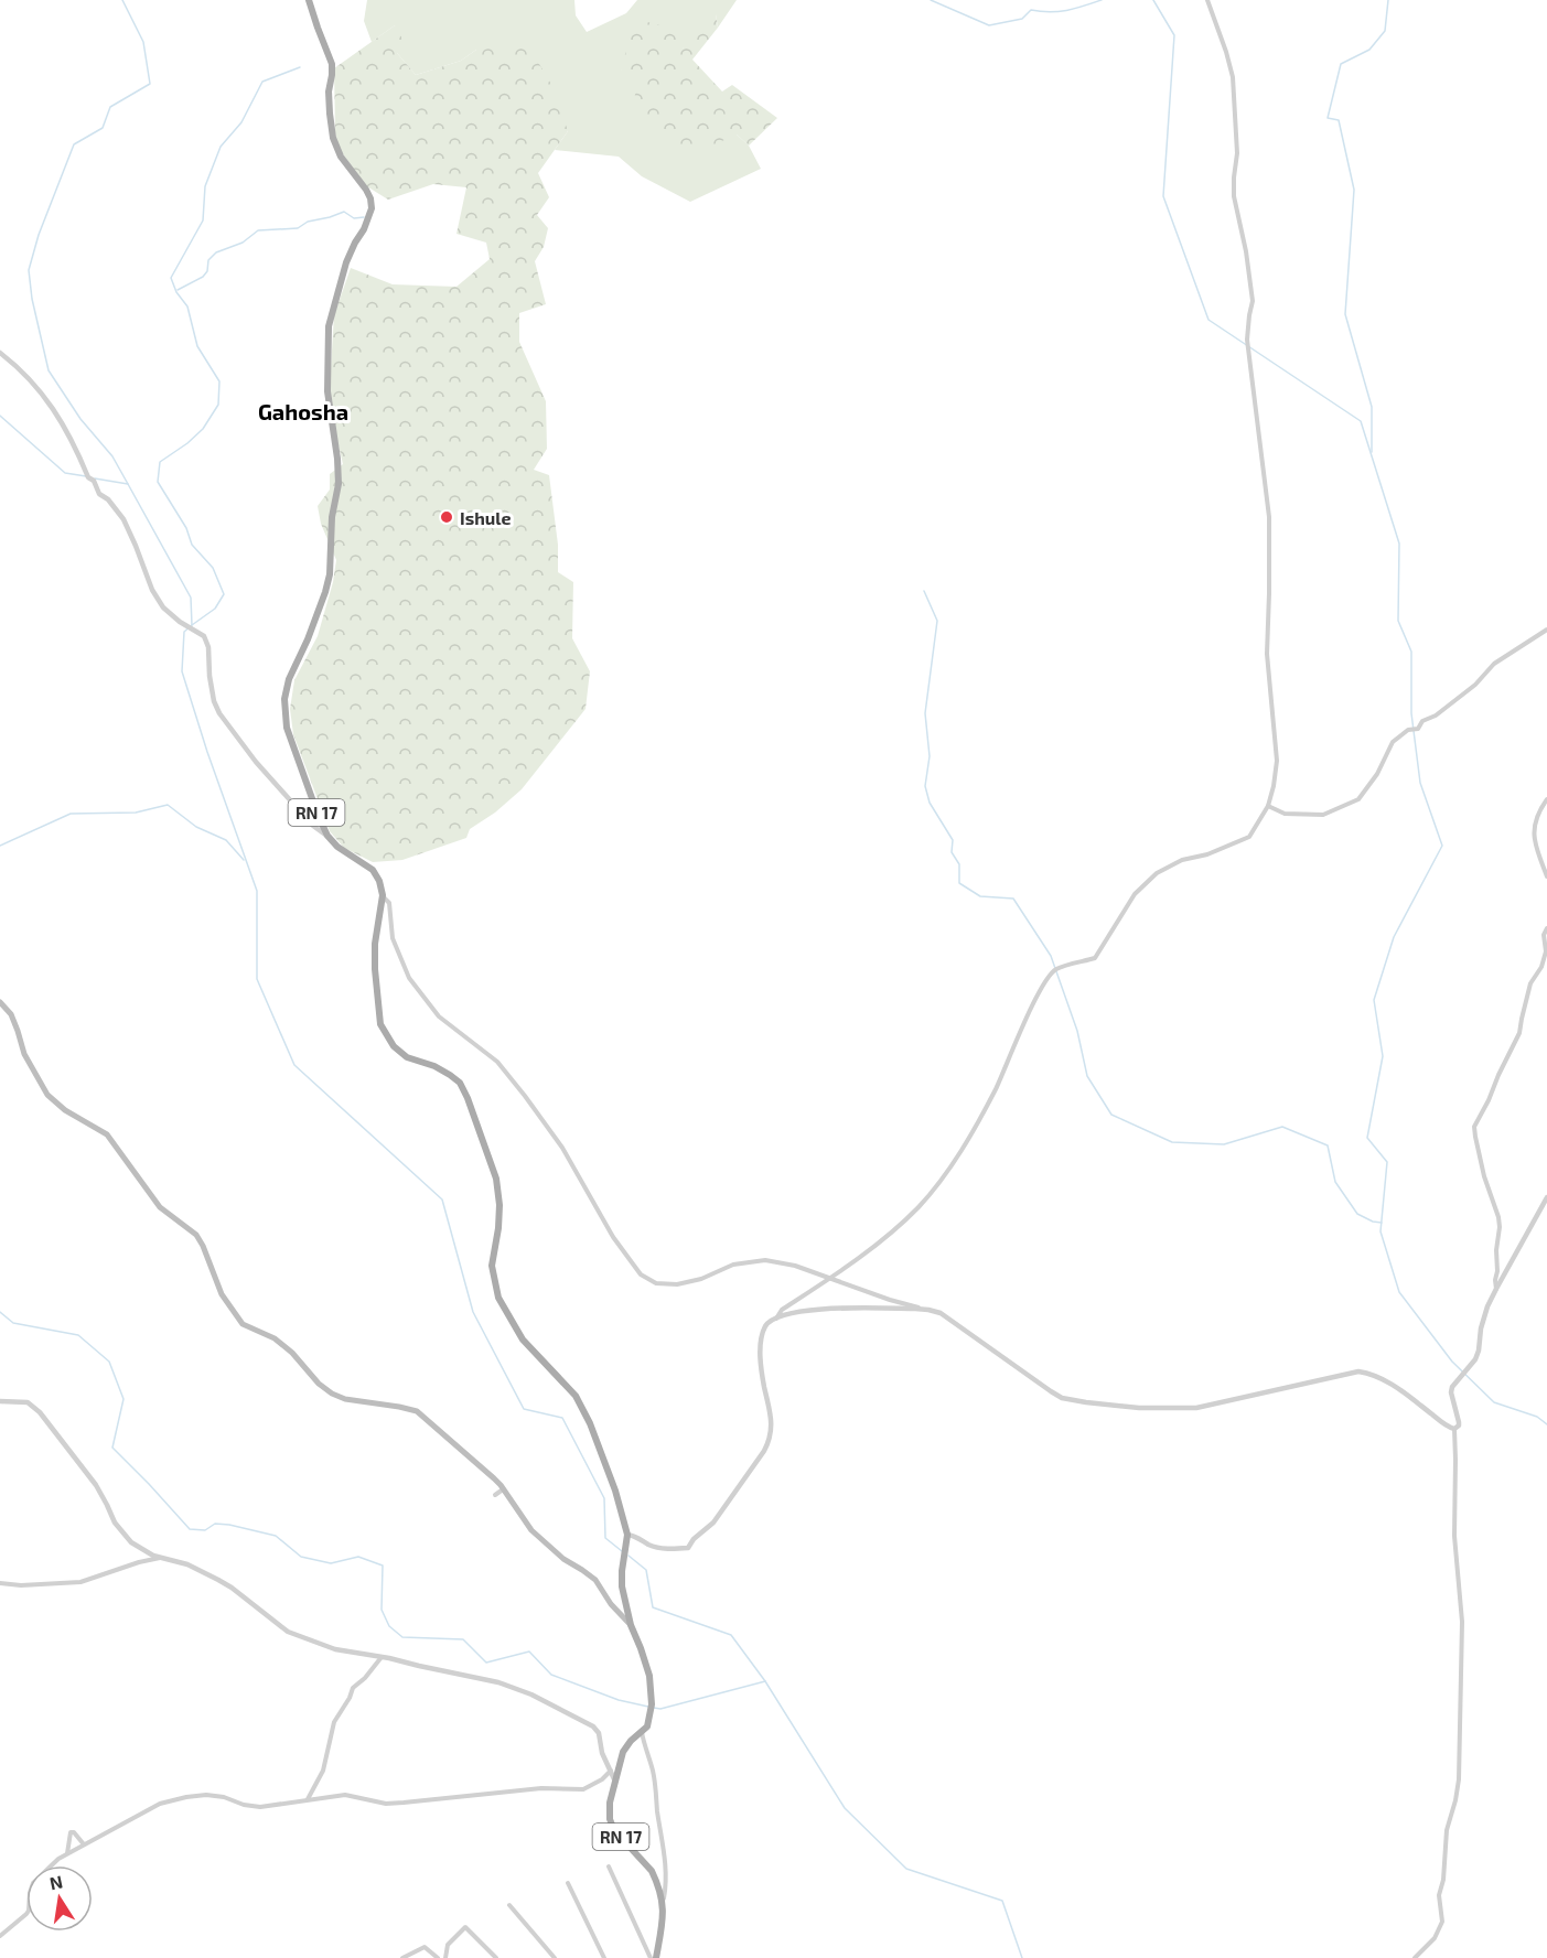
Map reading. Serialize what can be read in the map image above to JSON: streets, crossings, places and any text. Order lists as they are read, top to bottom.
{
  "streets": {
    "main road": ["RN 17"]
  },
  "districts": ["Gahosha"],
  "places": ["Ishule"],
  "north": "top"
}
